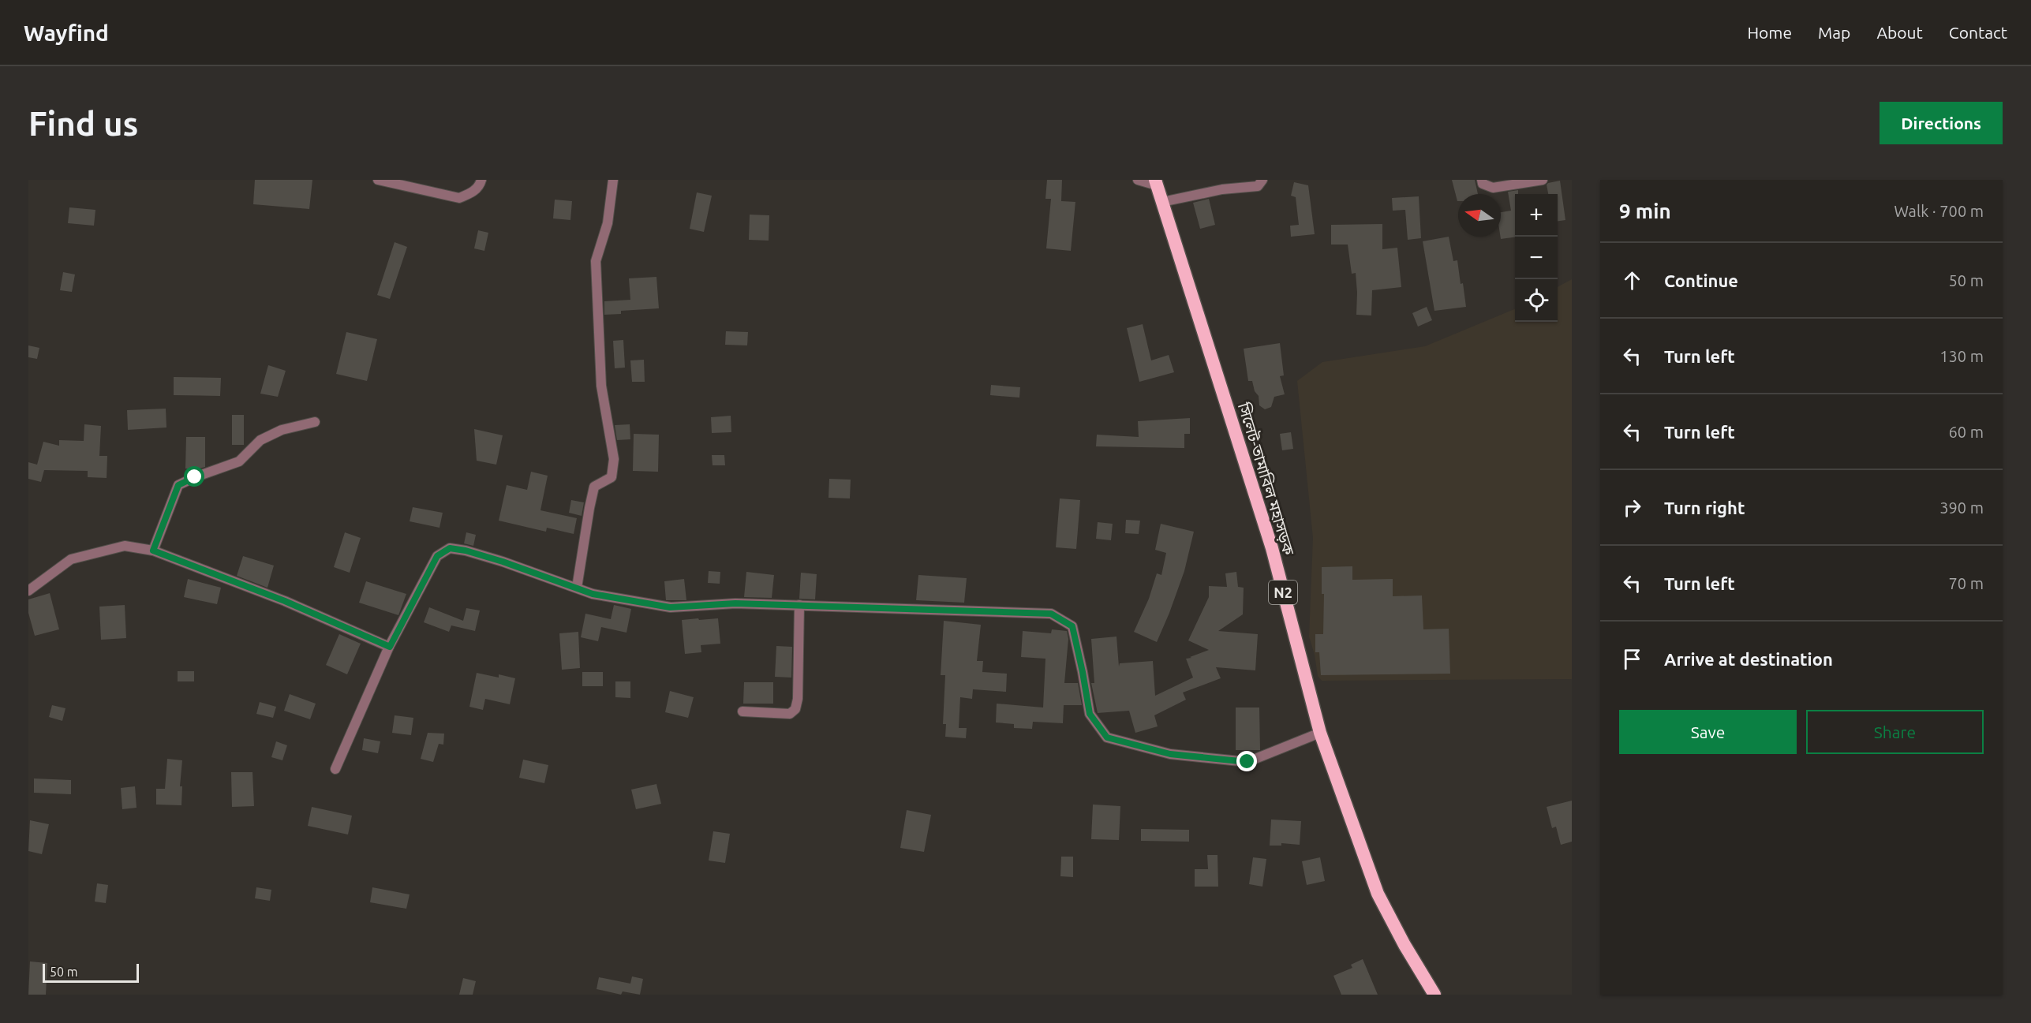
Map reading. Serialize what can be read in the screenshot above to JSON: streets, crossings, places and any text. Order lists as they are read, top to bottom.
{
  "streets": {
    "highway": ["সিলেট-তামাবিল মহাসড়ক", "N2"]
  },
  "scale_bar": "50 m",
  "north": "left",
  "page": {
    "header": "Wayfind",
    "nav": [
      "Home",
      "Map",
      "About",
      "Contact"
    ],
    "buttons": [
      "Directions",
      ["Save", "Share"]
    ],
    "title": "Find us",
    "heading": ["9 min", "Walk · 700 m"],
    "map_buttons": ["+", "−"],
    "list": [
      ["Continue", "50 m"],
      ["Turn left", "130 m"],
      ["Turn left", "60 m"],
      ["Turn right", "390 m"],
      ["Turn left", "70 m"],
      "Arrive at destination"
    ],
    "scale": "50 m"
  }
}
